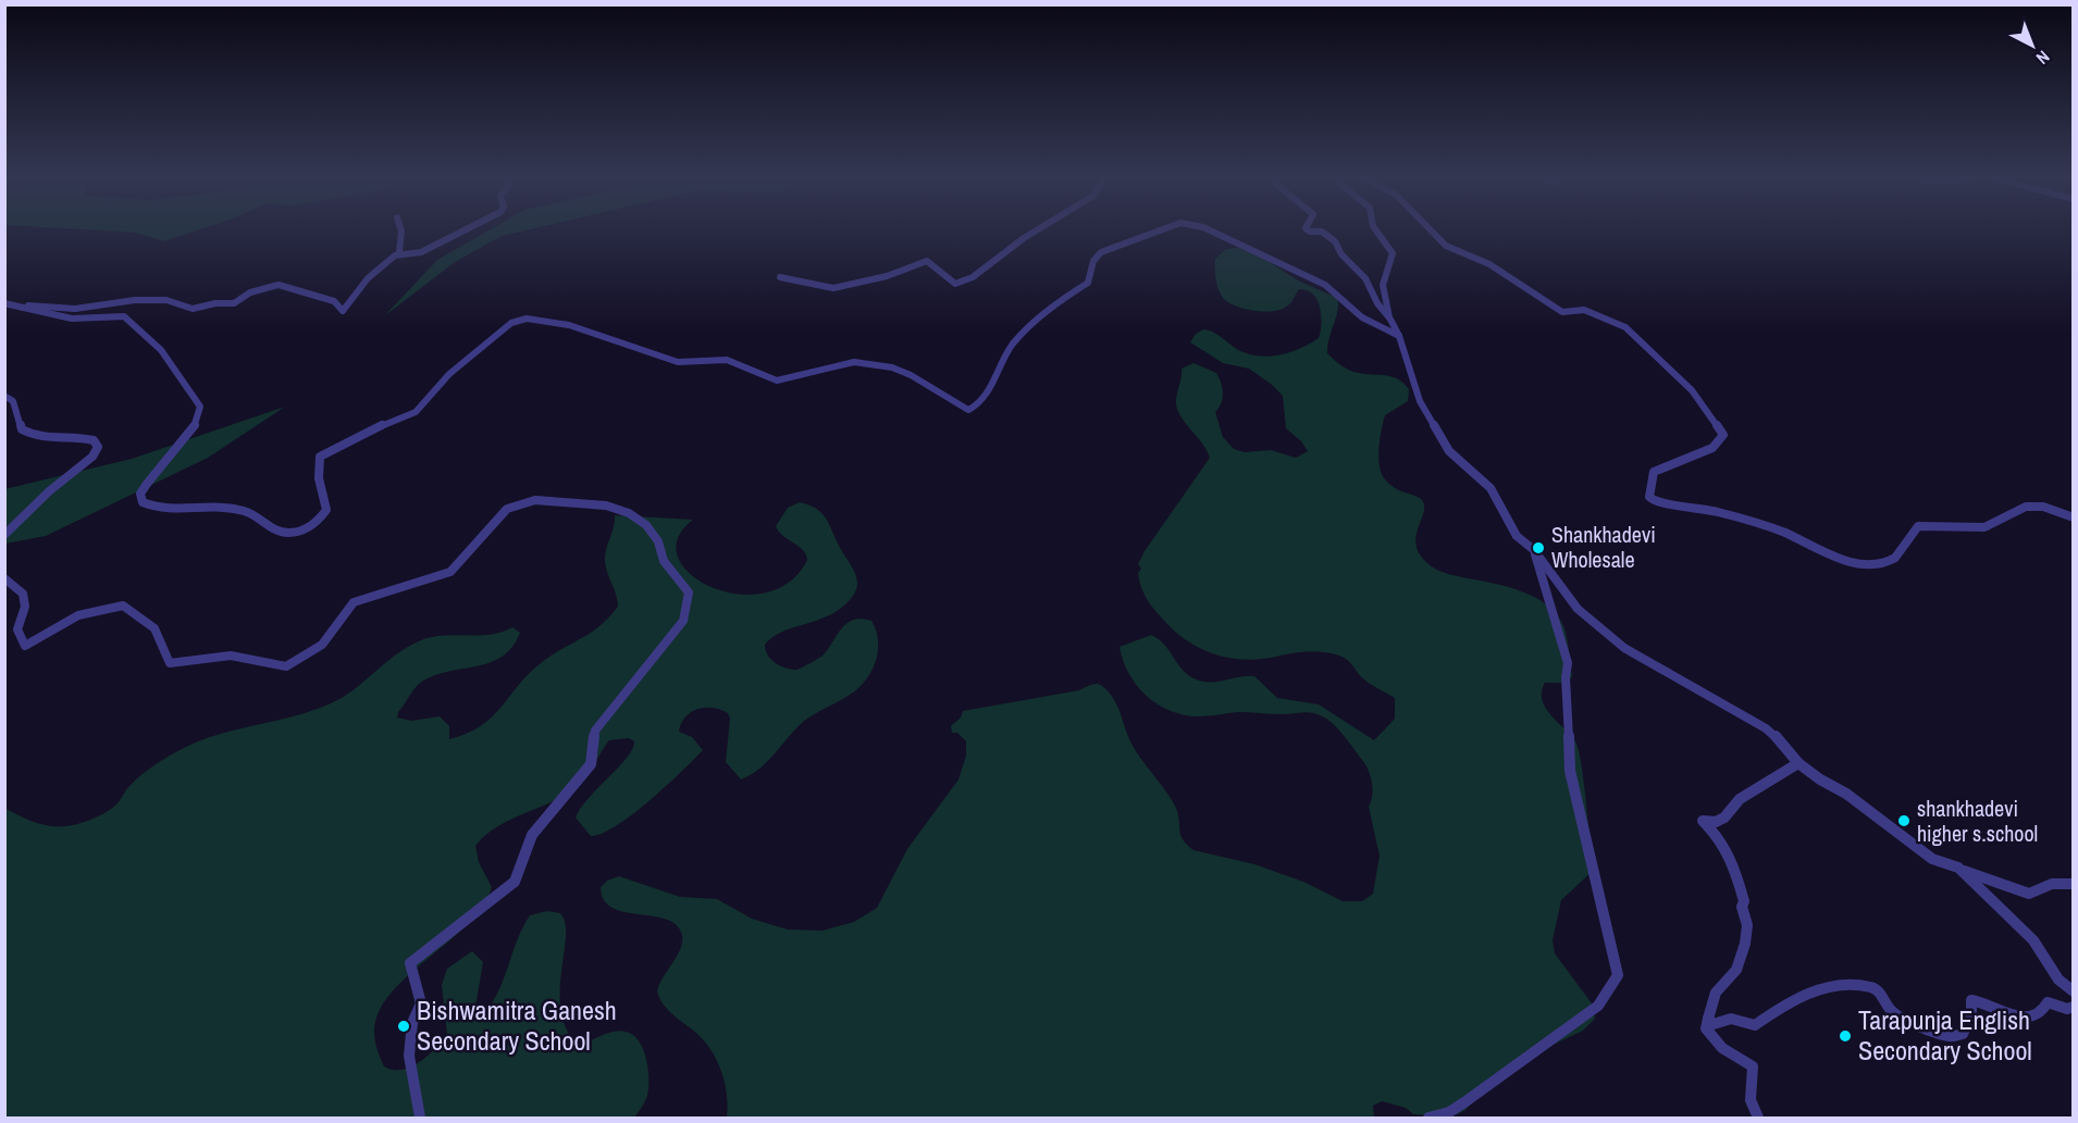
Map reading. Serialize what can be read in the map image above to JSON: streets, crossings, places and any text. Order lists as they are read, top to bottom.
{
  "places": [
    "Shankhadevi Wholesale",
    "shankhadevi higher s.school",
    "Bishwamitra Ganesh Secondary School",
    "Tarapunja English Secondary School"
  ],
  "north": "bottom right"
}
